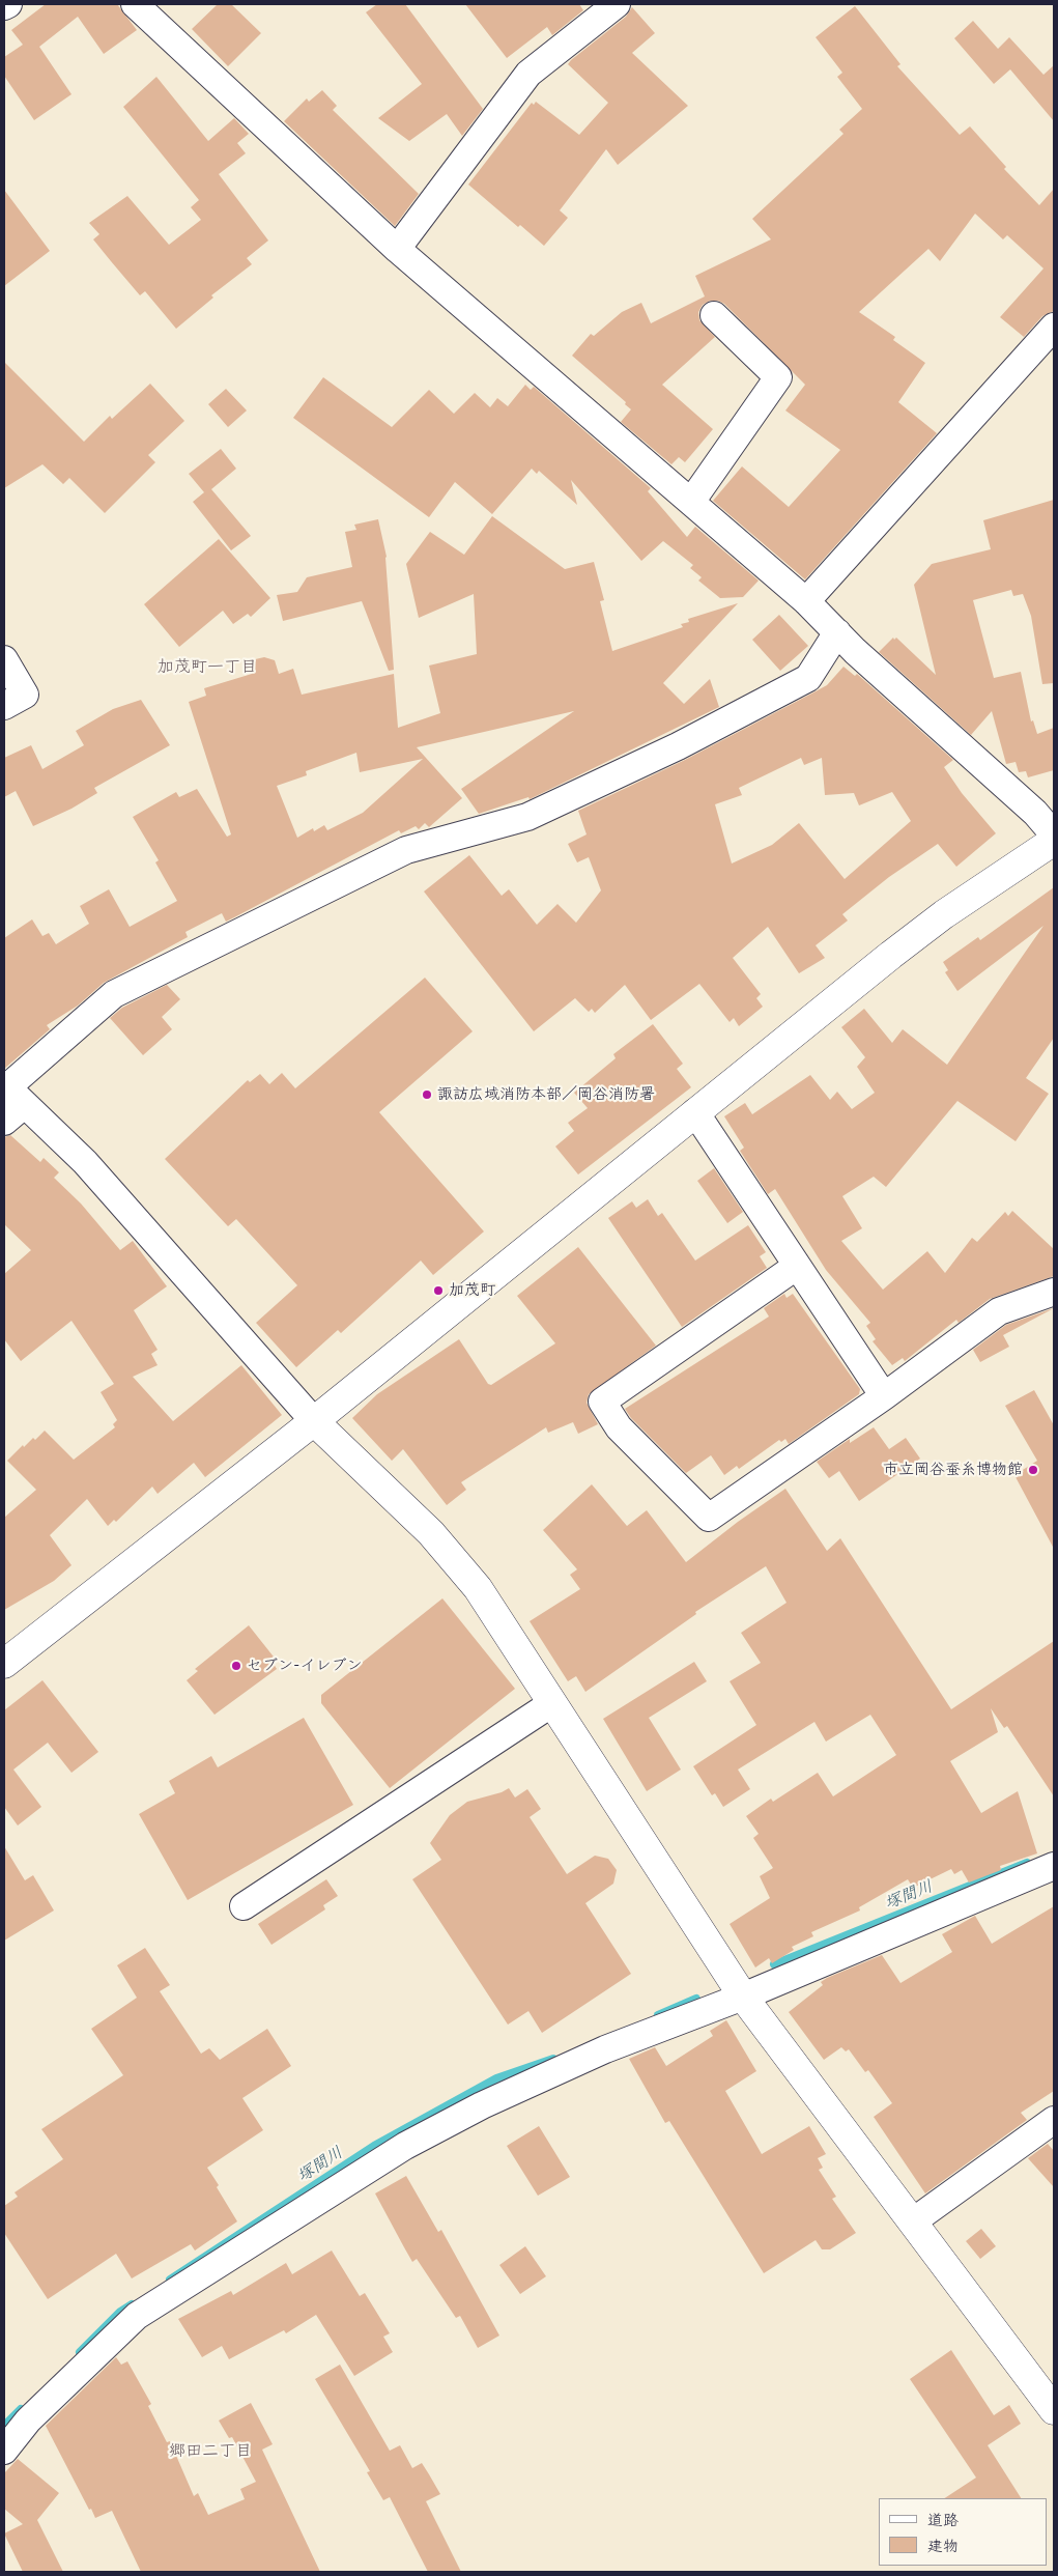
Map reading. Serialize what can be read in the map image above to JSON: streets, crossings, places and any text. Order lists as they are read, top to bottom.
{
  "districts": ["加茂町一丁目", "郷田二丁目"],
  "water": ["塚間川"],
  "places": [
    "諏訪広域消防本部／岡谷消防署",
    "加茂町",
    "市立岡谷蚕糸博物館",
    "セブン-イレブン"
  ],
  "legend": ["道路", "建物"]
}
